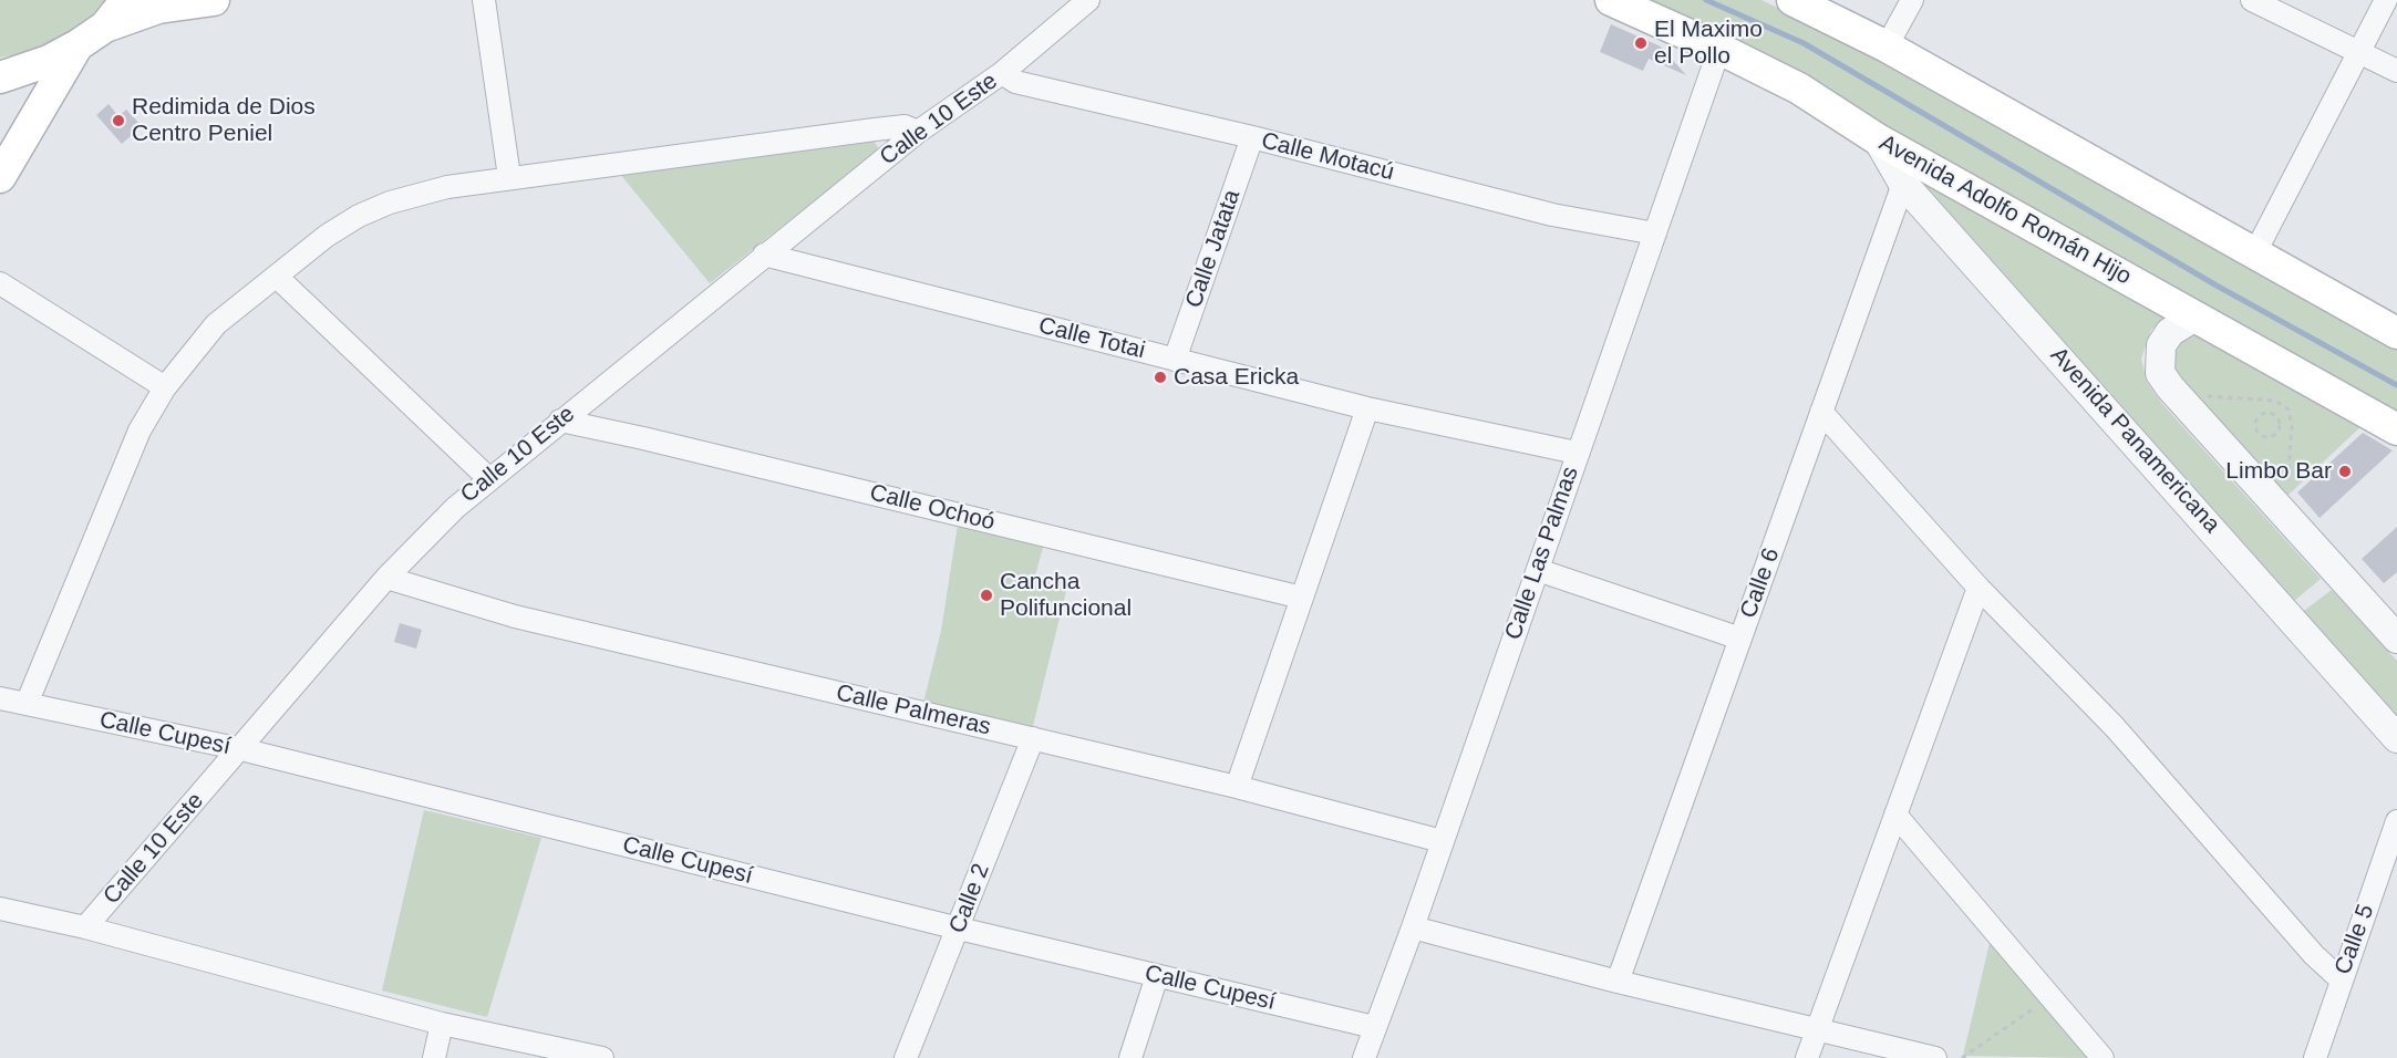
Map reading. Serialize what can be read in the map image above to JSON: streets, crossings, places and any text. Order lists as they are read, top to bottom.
{
  "streets": {
    "main road": ["Avenida Adolfo Román Hijo"],
    "street": [
      "Calle 10 Este",
      "Calle Motacú",
      "Calle Jatata",
      "Calle Totai",
      "Avenida Panamericana",
      "Calle Ochoó",
      "Calle Las Palmas",
      "Calle 6",
      "Calle Palmeras",
      "Calle Cupesí",
      "Calle 2",
      "Calle 5"
    ]
  },
  "crossings": [
    ["Calle 10 Este", "Calle Motacú"],
    ["Calle 10 Este", "Calle Totai"],
    ["Calle 10 Este", "Calle Ochoó"],
    ["Calle 10 Este", "Calle Palmeras"],
    ["Calle 10 Este", "Calle Cupesí"],
    ["Calle Motacú", "Calle Jatata"],
    ["Calle Motacú", "Calle Las Palmas"],
    ["Avenida Adolfo Román Hijo", "Avenida Panamericana"],
    ["Avenida Adolfo Román Hijo", "Calle Las Palmas"],
    ["Calle Jatata", "Calle Totai"],
    ["Calle Totai", "Calle Las Palmas"],
    ["Avenida Panamericana", "Calle 6"],
    ["Calle Las Palmas", "Calle Palmeras"],
    ["Calle Las Palmas", "Calle Cupesí"],
    ["Calle Palmeras", "Calle 2"],
    ["Calle Cupesí", "Calle 2"]
  ],
  "places": [
    "El Maximo el Pollo",
    "Redimida de Dios Centro Peniel",
    "Casa Ericka",
    "Limbo Bar",
    "Cancha Polifuncional"
  ]
}
